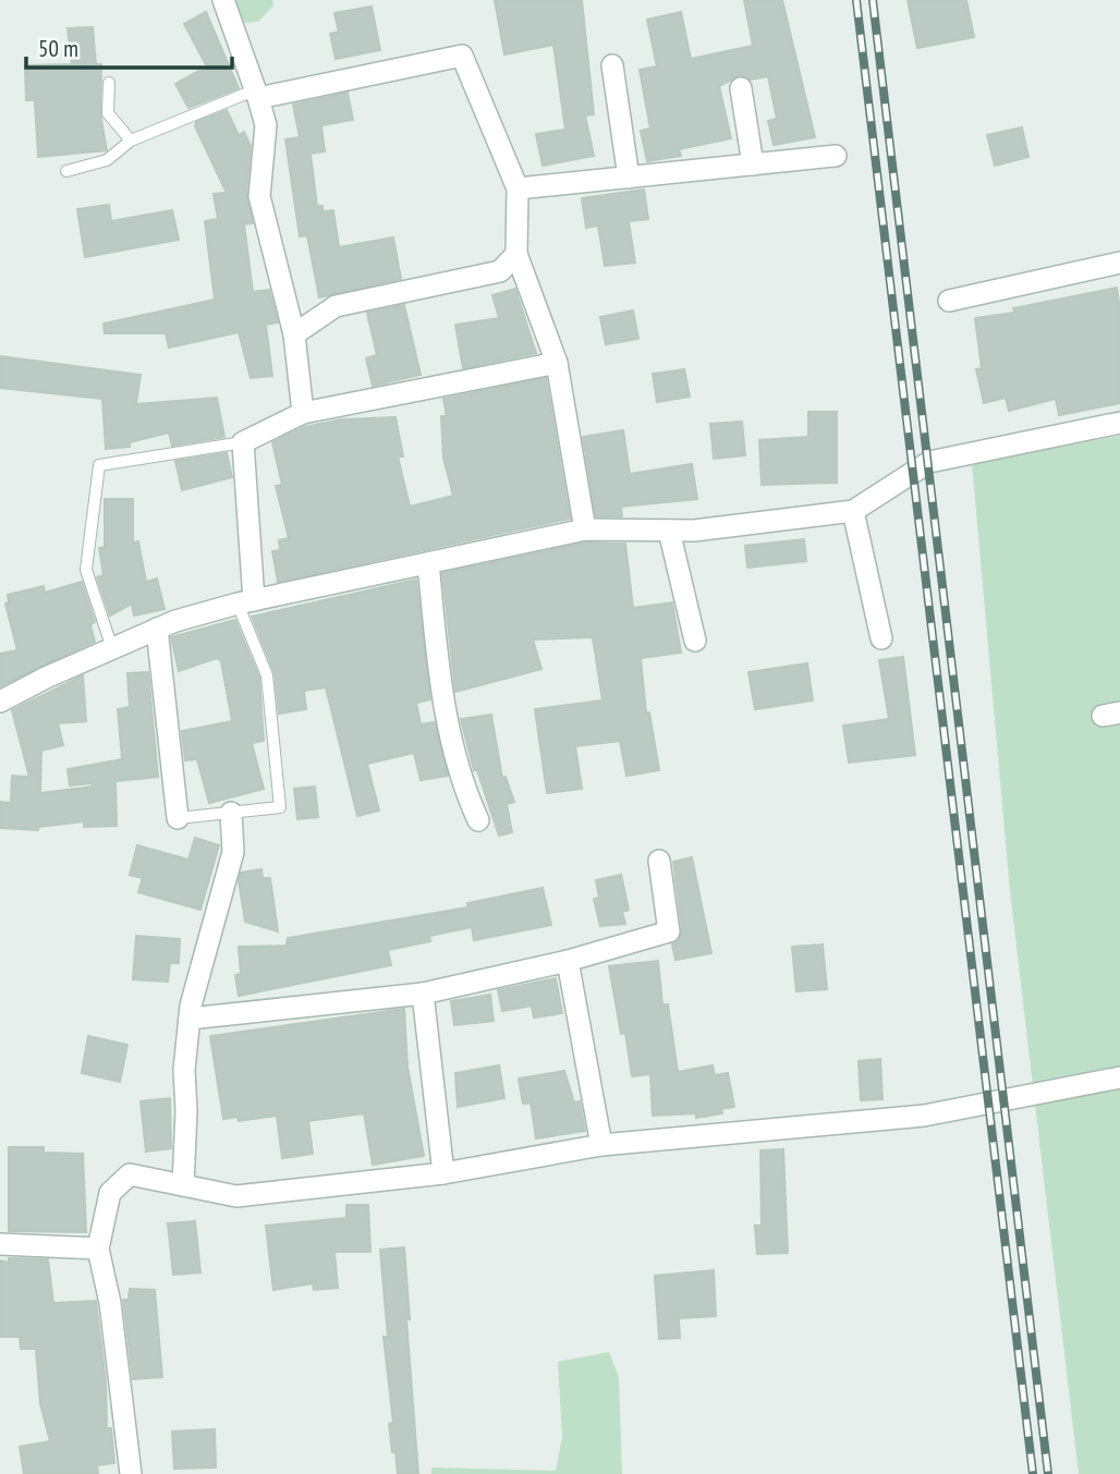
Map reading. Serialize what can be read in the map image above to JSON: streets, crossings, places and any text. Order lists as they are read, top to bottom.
{
  "scale_bar": "50 m"
}
